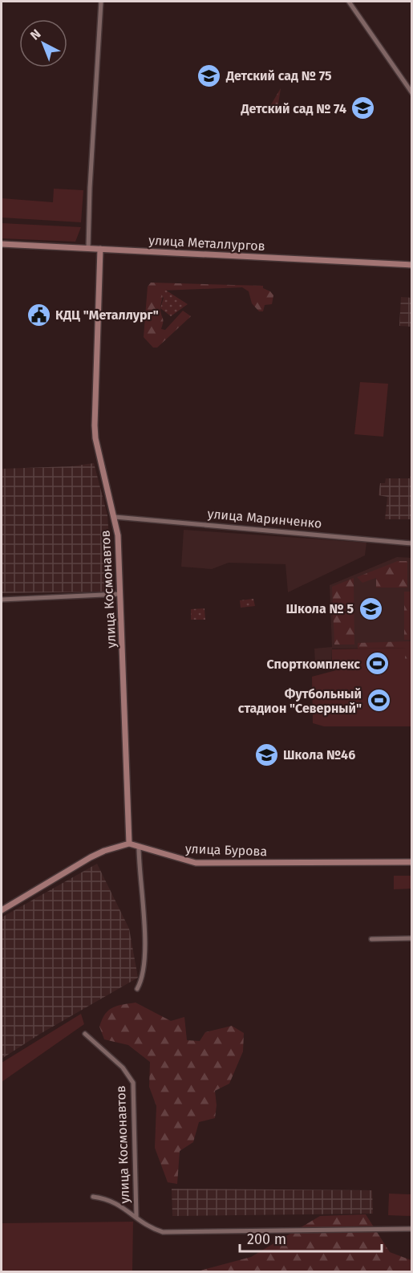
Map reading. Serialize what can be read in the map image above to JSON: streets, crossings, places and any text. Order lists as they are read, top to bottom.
{
  "streets": {
    "main road": ["улица Металлургов", "улица Космонавтов", "улица Бурова"],
    "street": ["улица Маринченко"]
  },
  "crossings": [
    ["улица Металлургов", "улица Космонавтов"],
    ["улица Маринченко", "улица Космонавтов"],
    ["улица Космонавтов", "улица Бурова"]
  ],
  "places": {
    "school or university": [
      "Детский сад № 75",
      "Детский сад № 74",
      "Школа № 5",
      "Школа №46"
    ],
    "public building": ["КДЦ \"Металлург\""],
    "sports": ["Спорткомплекс", "Футбольный стадион \"Северный\""]
  },
  "scale_bar": "200 m",
  "north": "top left"
}
